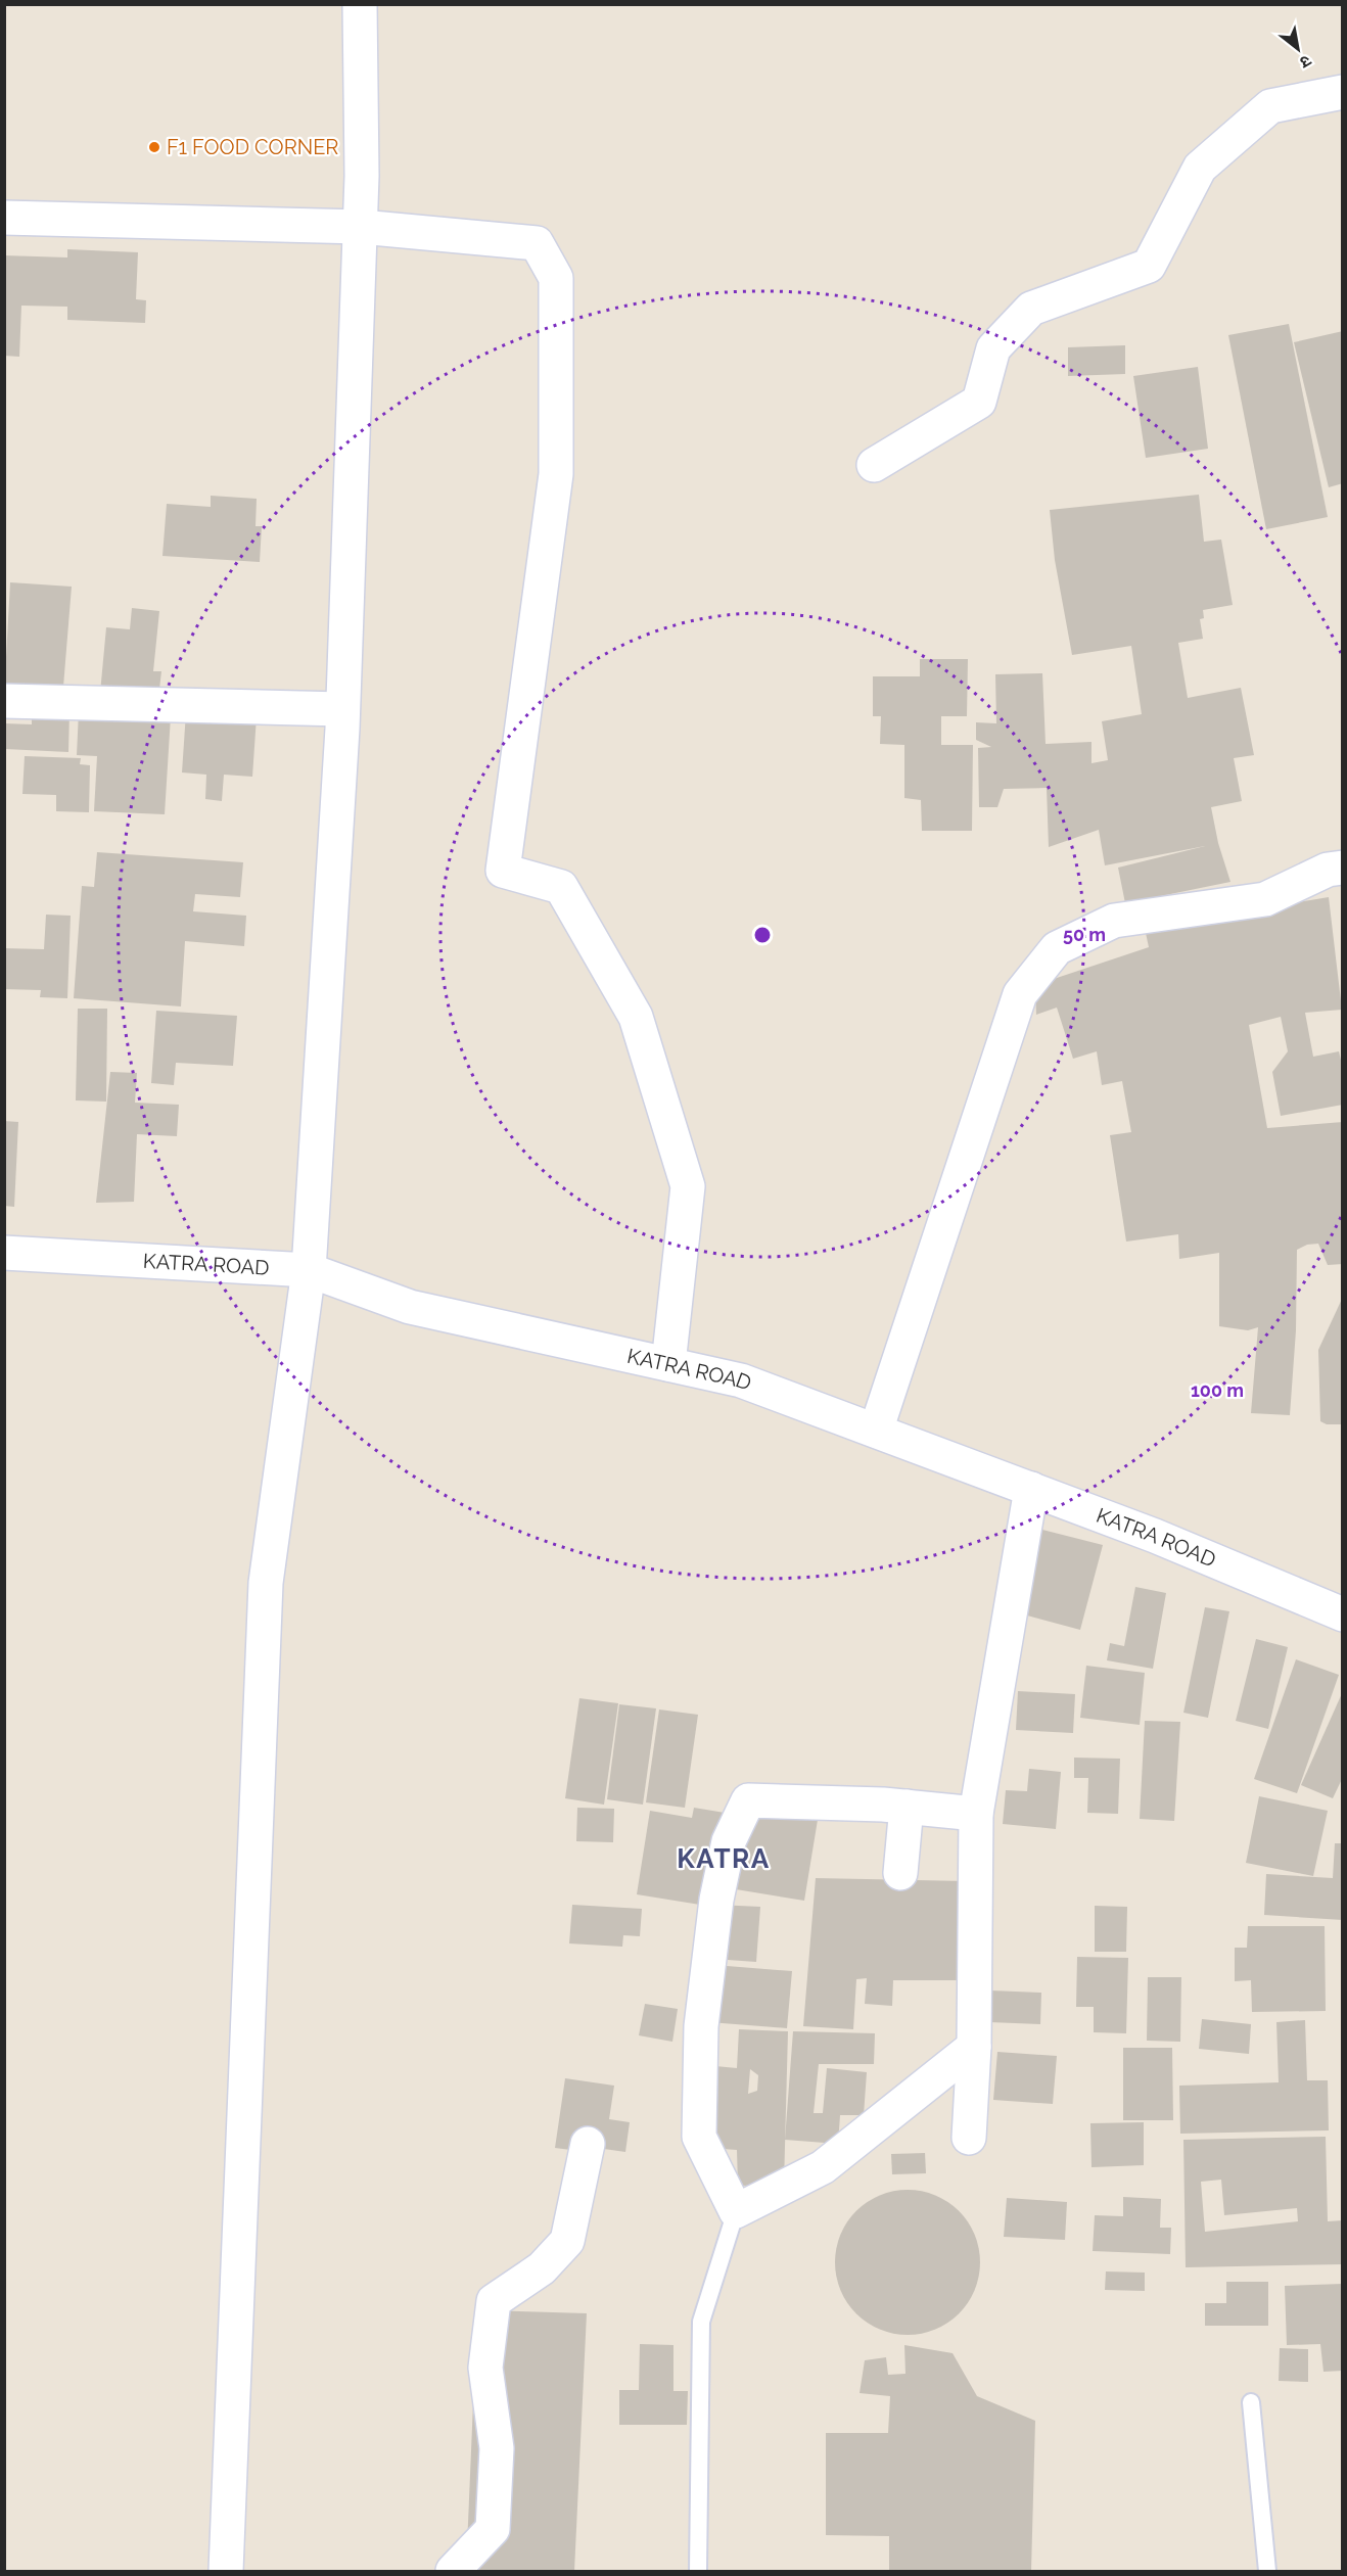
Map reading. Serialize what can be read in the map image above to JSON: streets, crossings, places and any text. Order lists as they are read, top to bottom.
{
  "streets": {
    "street": ["KATRA ROAD"]
  },
  "districts": ["KATRA"],
  "places": ["F1 FOOD CORNER"],
  "north": "bottom right",
  "rings": ["50 m", "100 m"]
}
